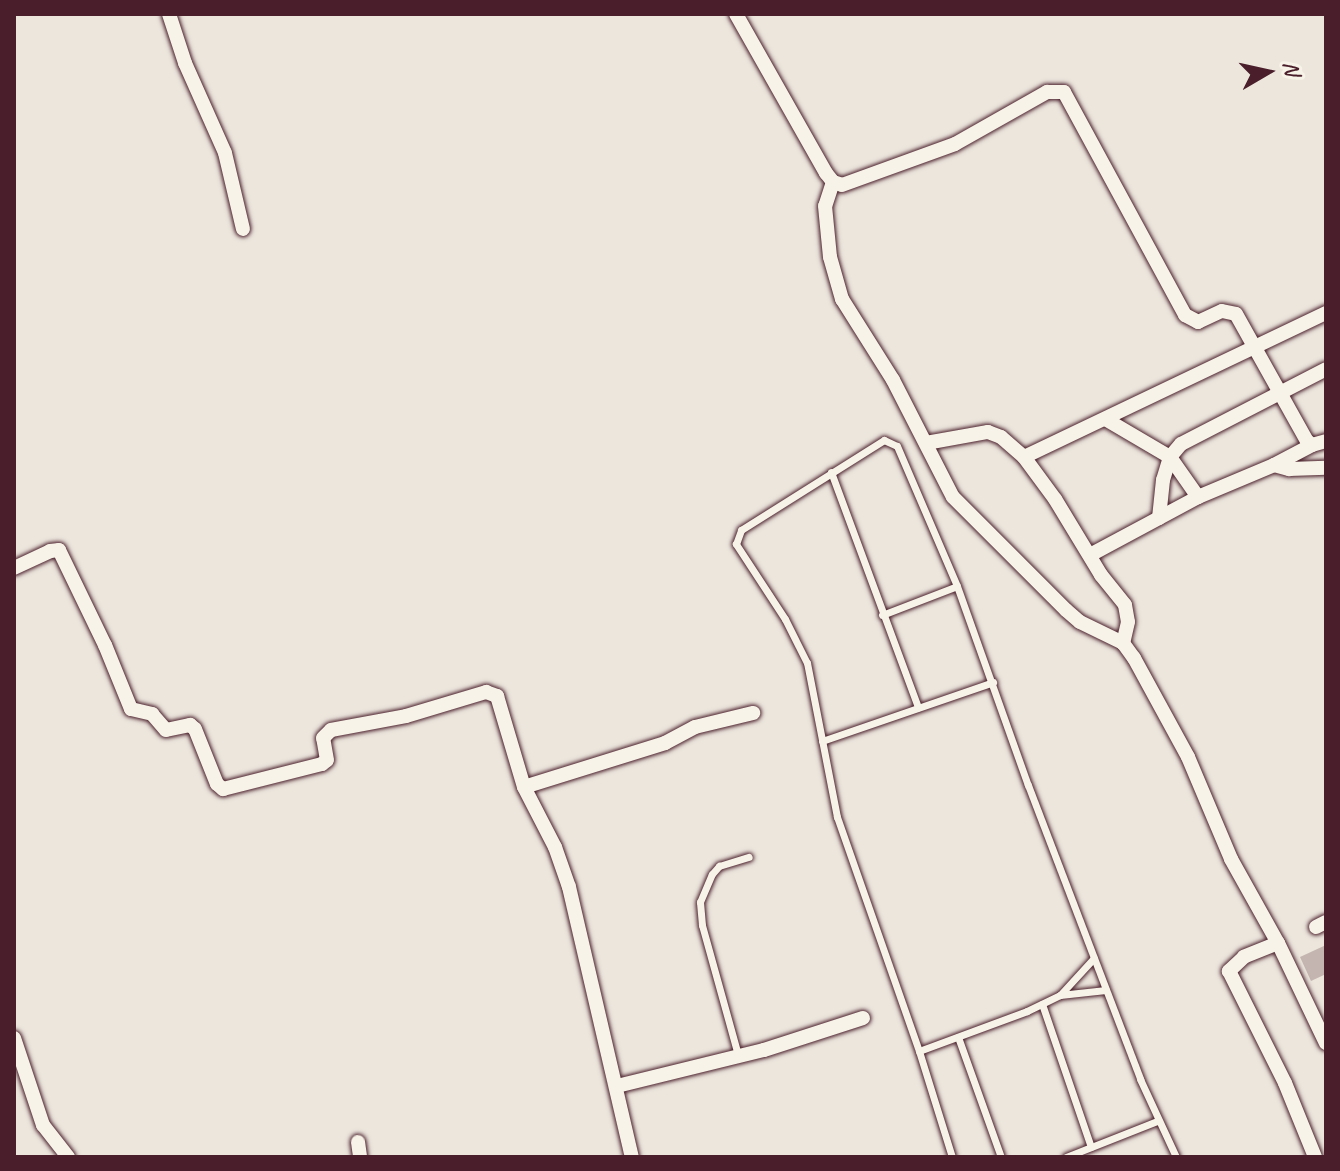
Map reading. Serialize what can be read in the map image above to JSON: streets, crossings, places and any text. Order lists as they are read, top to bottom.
{
  "north": "right"
}
